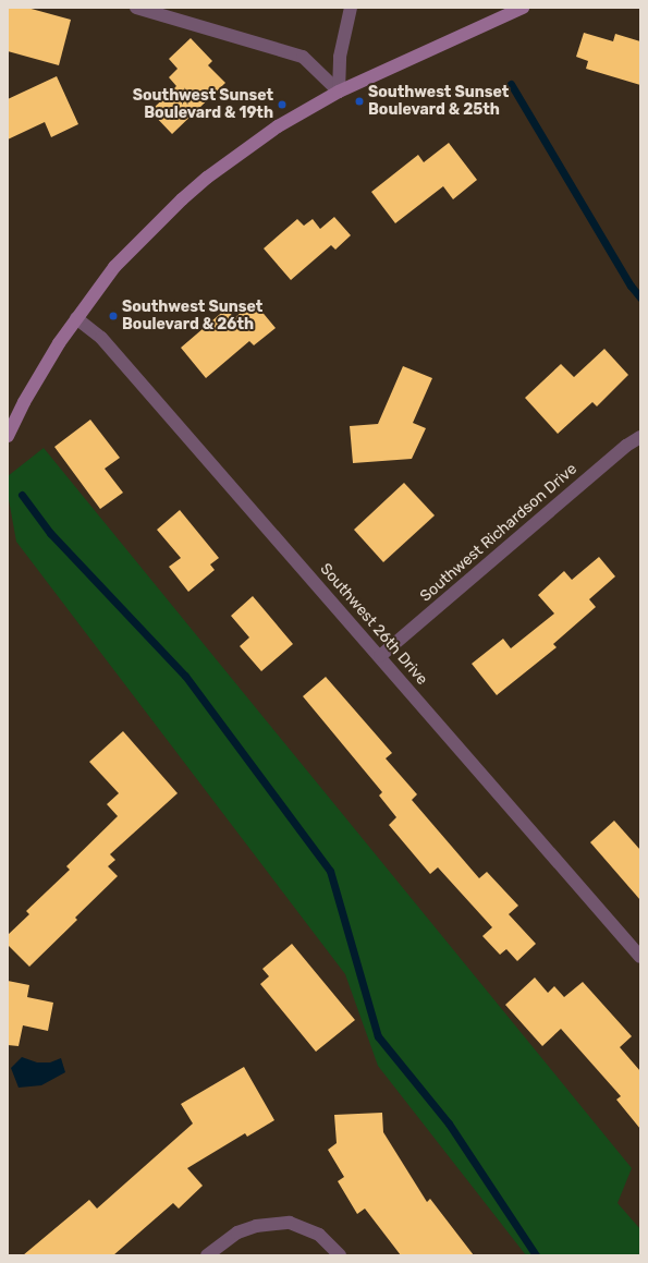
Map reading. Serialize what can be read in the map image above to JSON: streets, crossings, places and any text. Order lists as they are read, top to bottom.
{
  "streets": {
    "street": ["Southwest Richardson Drive", "Southwest 26th Drive"]
  },
  "crossings": [
    ["Southwest Richardson Drive", "Southwest 26th Drive"]
  ],
  "places": ["Southwest Sunset Boulevard & 25th", "Southwest Sunset Boulevard & 19th", "Southwest Sunset Boulevard & 26th"]
}
